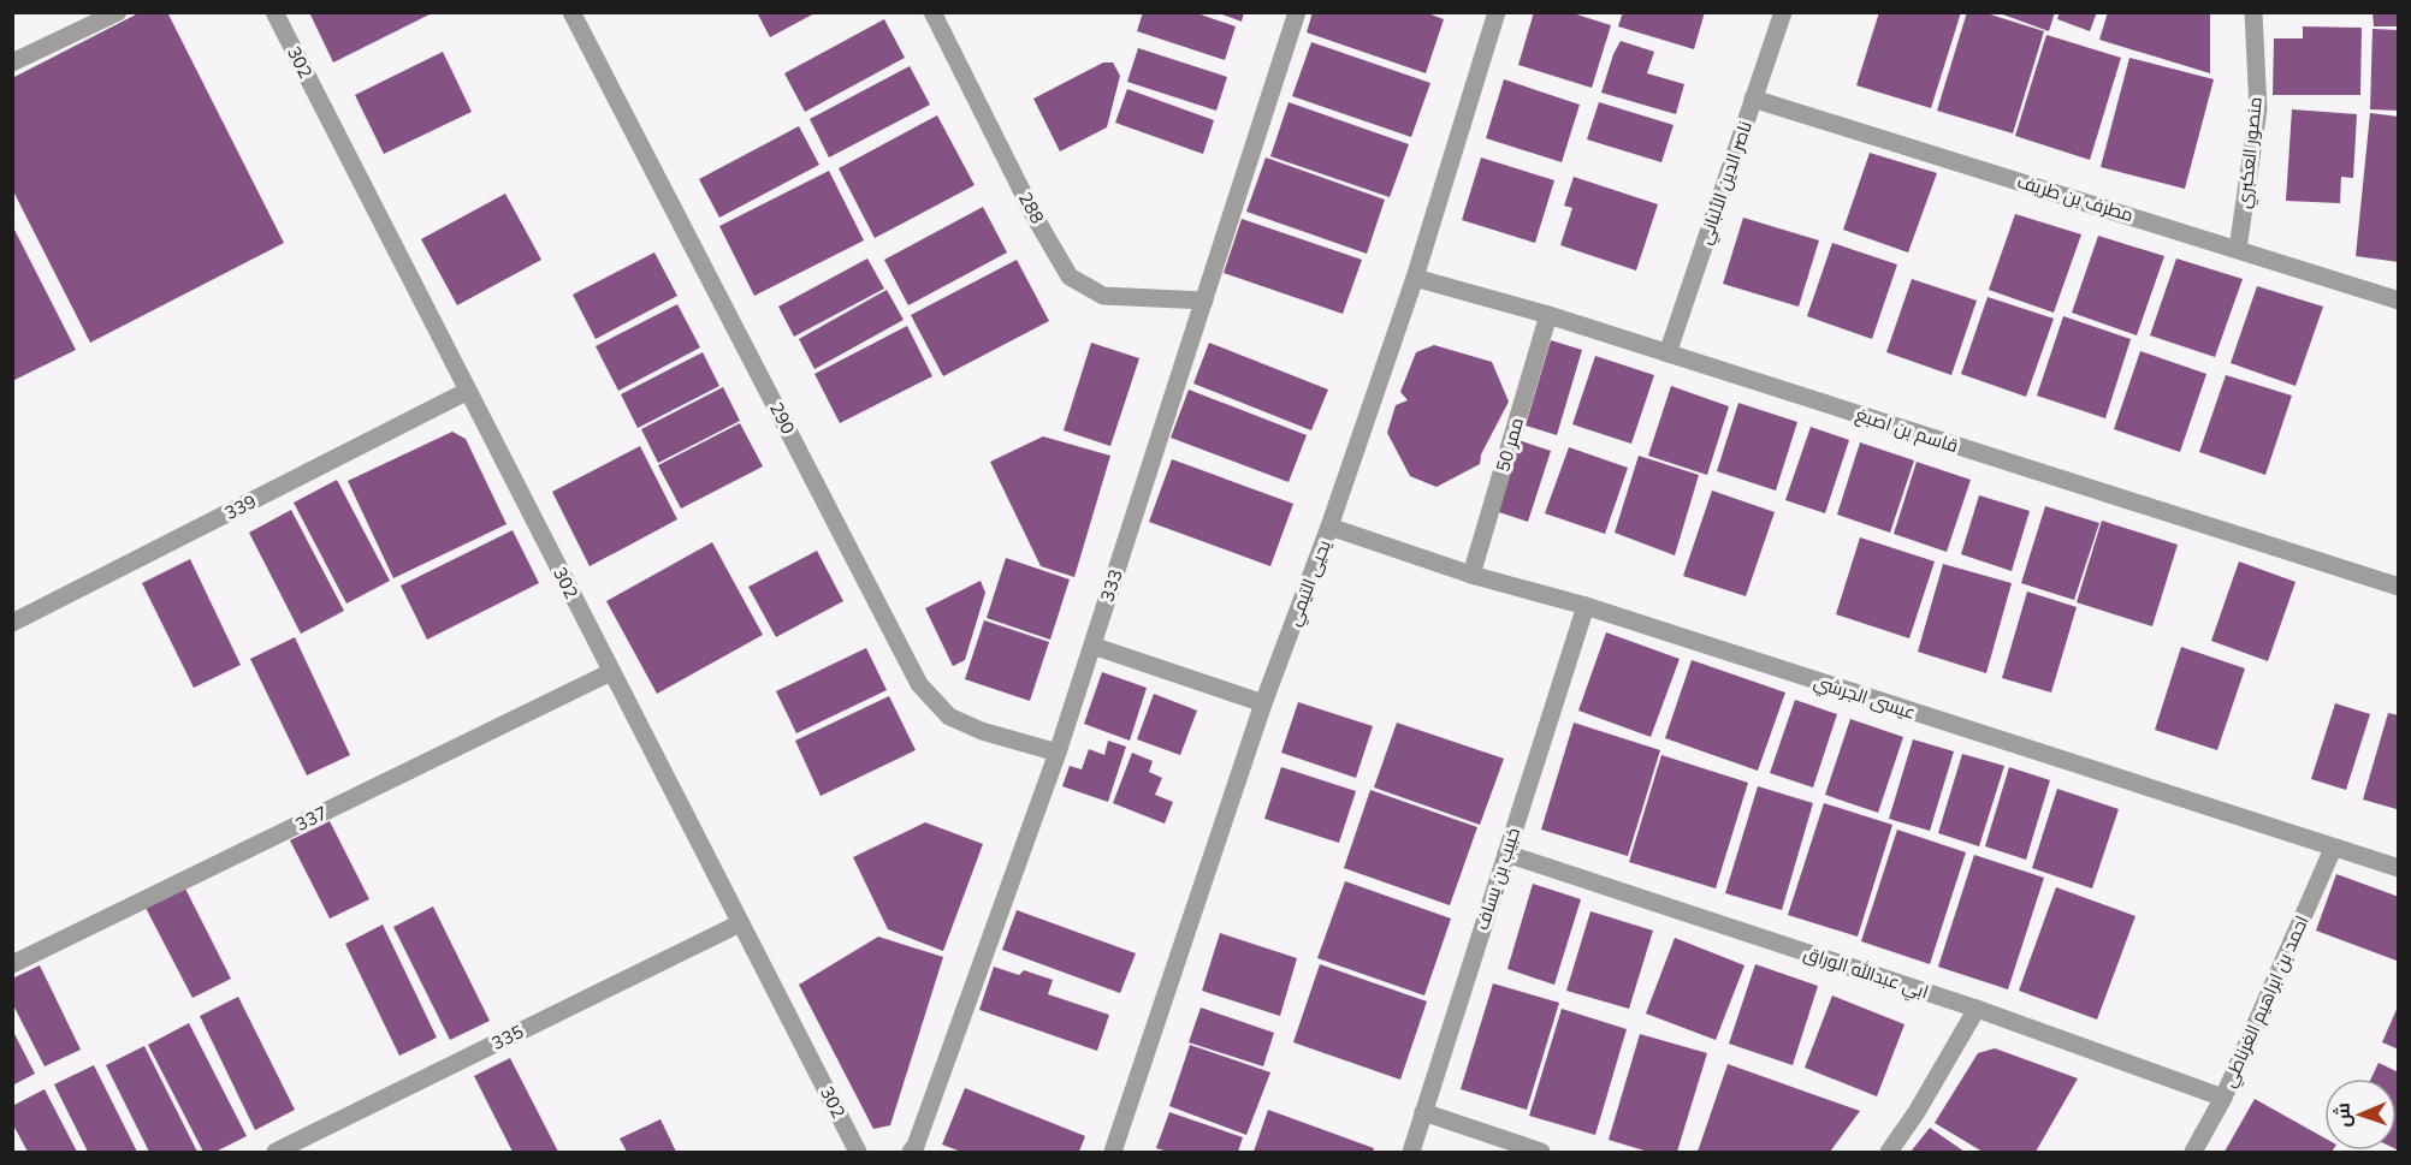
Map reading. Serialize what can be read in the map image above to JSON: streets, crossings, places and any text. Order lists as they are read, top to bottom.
{
  "streets": {
    "street": [
      "302",
      "منصور العكبري",
      "ناصر الدين الألباني",
      "مطرف بن طريف",
      "288",
      "290",
      "قاسم بن اصبغ",
      "ممر 50",
      "339",
      "يحيى التيمي",
      "333",
      "عيسى الجرشي",
      "337",
      "خبيب بن يساف",
      "ابي عبدالله الوراق",
      "احمد بن ابراهيم الغرناطي",
      "335"
    ]
  },
  "crossings": [
    ["302", "339"],
    ["302", "337"],
    ["302", "335"],
    ["منصور العكبري", "مطرف بن طريف"],
    ["ناصر الدين الألباني", "مطرف بن طريف"],
    ["ناصر الدين الألباني", "قاسم بن اصبغ"],
    ["288", "333"],
    ["290", "333"],
    ["قاسم بن اصبغ", "ممر 50"],
    ["قاسم بن اصبغ", "يحيى التيمي"],
    ["ممر 50", "عيسى الجرشي"],
    ["يحيى التيمي", "عيسى الجرشي"],
    ["عيسى الجرشي", "خبيب بن يساف"],
    ["عيسى الجرشي", "احمد بن ابراهيم الغرناطي"],
    ["خبيب بن يساف", "ابي عبدالله الوراق"],
    ["ابي عبدالله الوراق", "احمد بن ابراهيم الغرناطي"]
  ],
  "north": "left"
}
